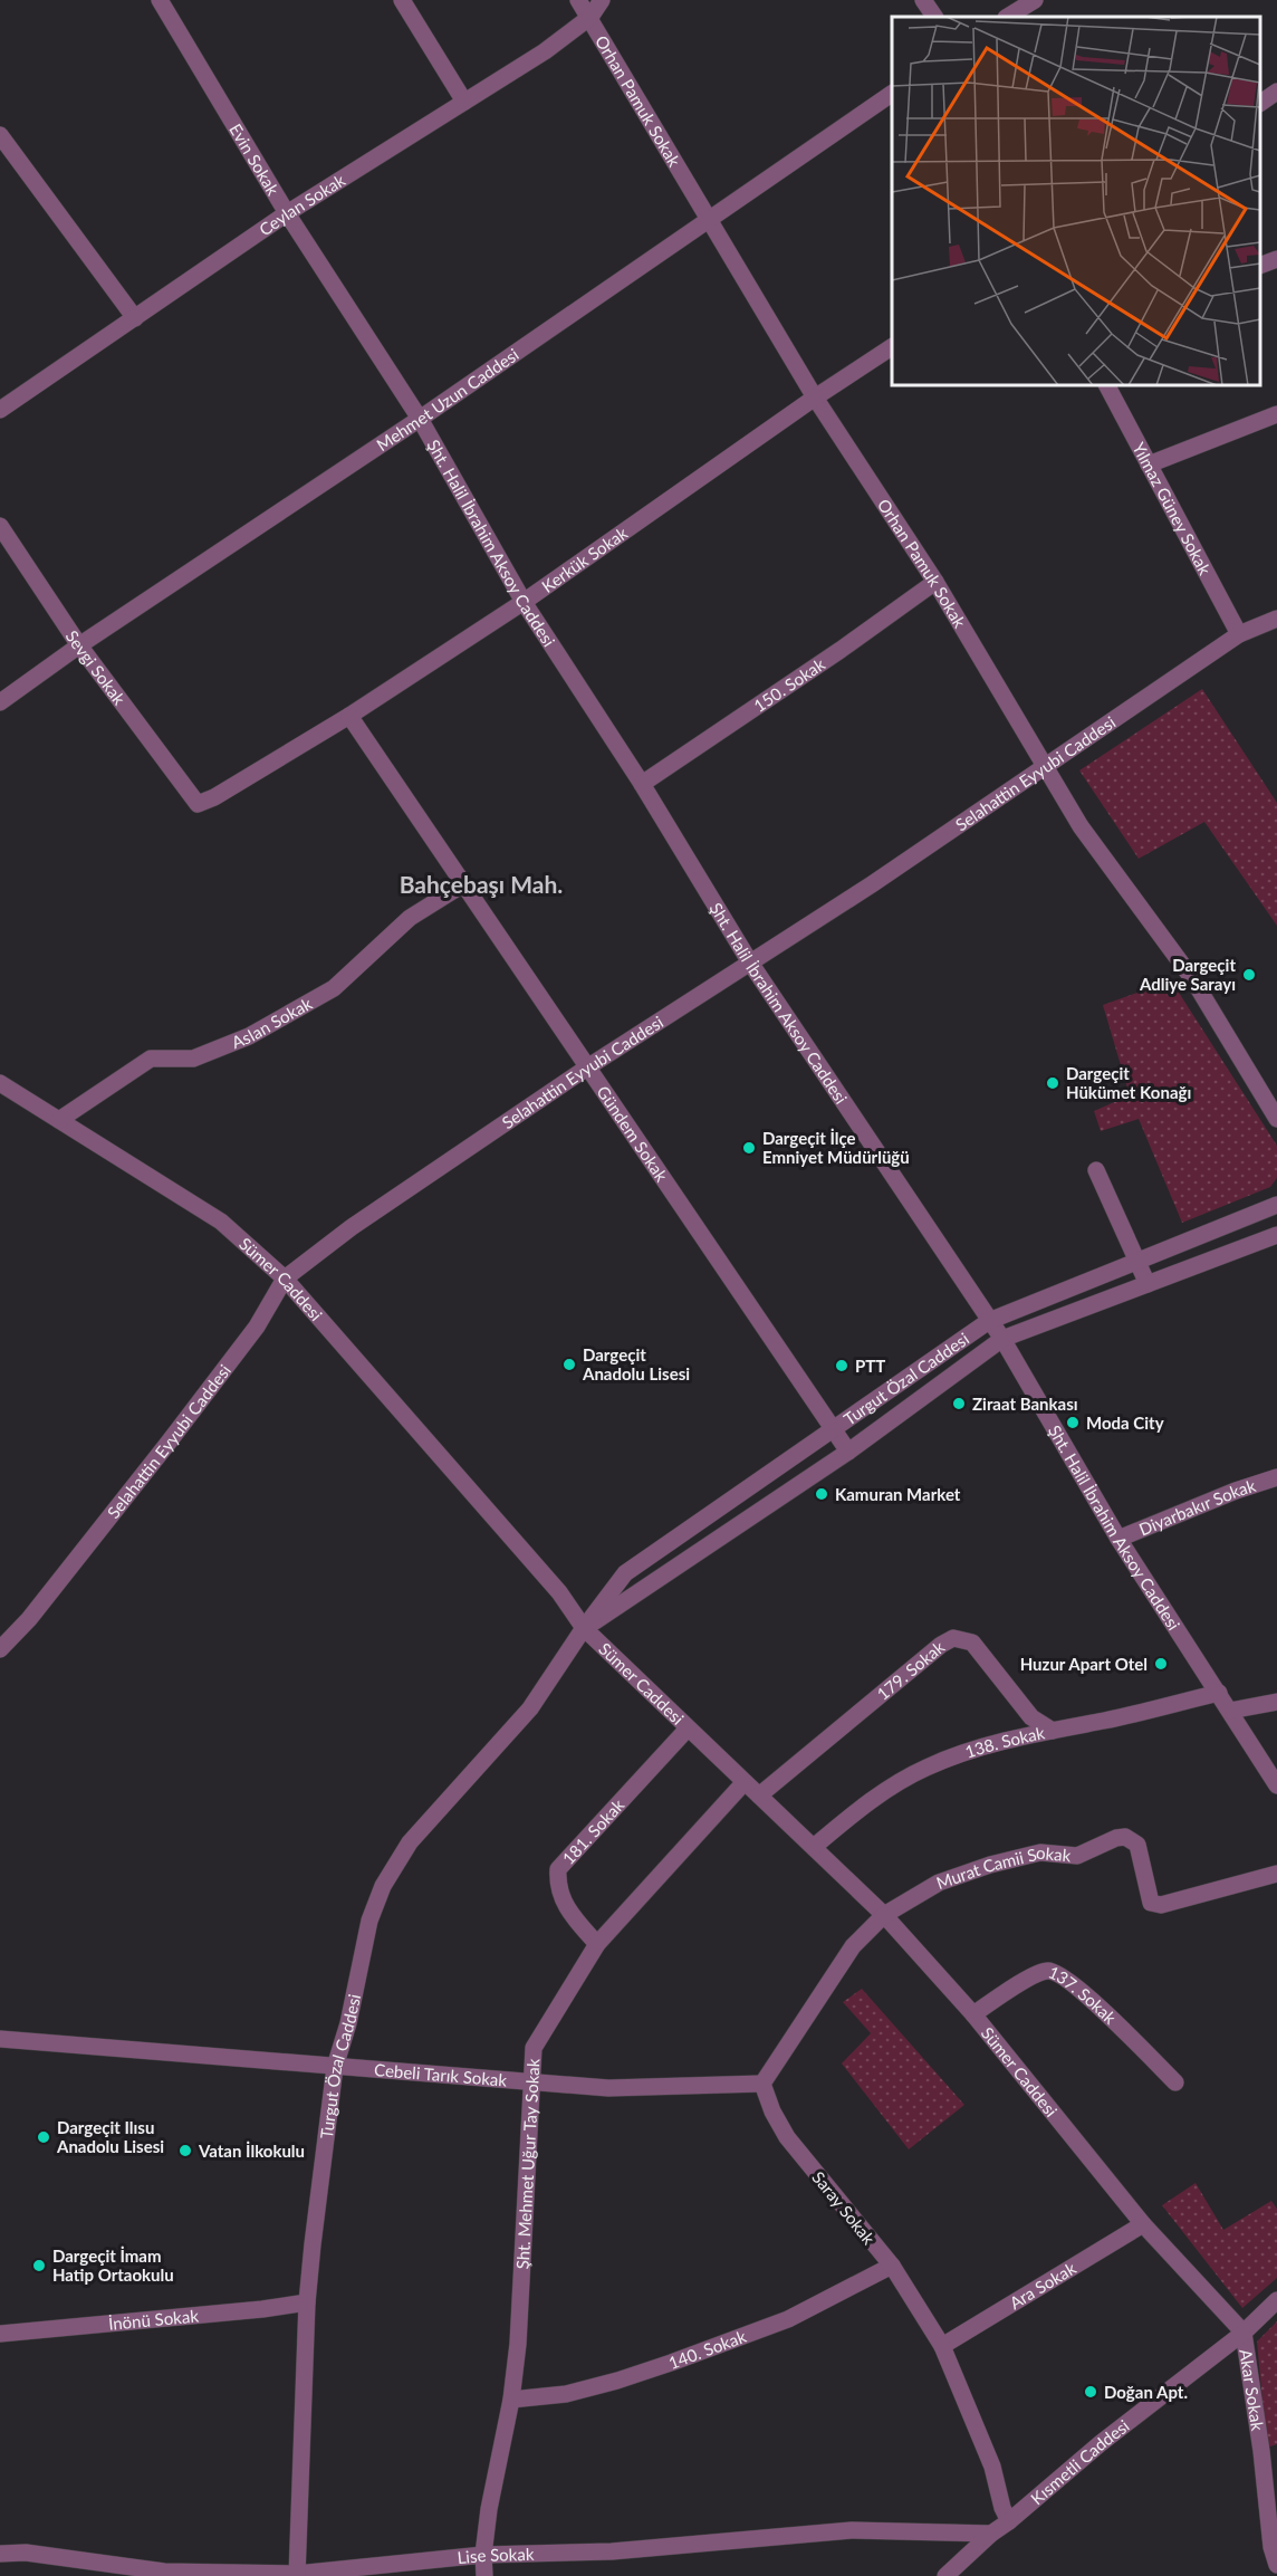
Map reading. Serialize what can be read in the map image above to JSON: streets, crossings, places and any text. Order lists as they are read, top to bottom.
{
  "streets": {
    "street": [
      "Orhan Pamuk Sokak",
      "Evin Sokak",
      "Ceylan Sokak",
      "Mehmet Uzun Caddesi",
      "Yılmaz Güney Sokak",
      "Şht. Halil İbrahim Aksoy Caddesi",
      "Kerkük Sokak",
      "Sevgi Sokak",
      "150. Sokak",
      "Selahattin Eyyubi Caddesi",
      "Aslan Sokak",
      "Gündem Sokak",
      "Sümer Caddesi",
      "Turgut Özal Caddesi",
      "Diyarbakır Sokak",
      "179. Sokak",
      "138. Sokak",
      "181. Sokak",
      "Murat Camii Sokak",
      "137. Sokak",
      "Cebeli Tarık Sokak",
      "Şht. Mehmet Uğur Tay Sokak",
      "Saray Sokak",
      "Ara Sokak",
      "İnönü Sokak",
      "140. Sokak",
      "Akar Sokak",
      "Kısmetli Caddesi",
      "Lise Sokak"
    ]
  },
  "crossings": [
    ["Orhan Pamuk Sokak", "Ceylan Sokak"],
    ["Orhan Pamuk Sokak", "Mehmet Uzun Caddesi"],
    ["Orhan Pamuk Sokak", "Kerkük Sokak"],
    ["Orhan Pamuk Sokak", "150. Sokak"],
    ["Orhan Pamuk Sokak", "Selahattin Eyyubi Caddesi"],
    ["Evin Sokak", "Ceylan Sokak"],
    ["Evin Sokak", "Mehmet Uzun Caddesi"],
    ["Evin Sokak", "Şht. Halil İbrahim Aksoy Caddesi"],
    ["Mehmet Uzun Caddesi", "Şht. Halil İbrahim Aksoy Caddesi"],
    ["Mehmet Uzun Caddesi", "Sevgi Sokak"],
    ["Yılmaz Güney Sokak", "Selahattin Eyyubi Caddesi"],
    ["Şht. Halil İbrahim Aksoy Caddesi", "Kerkük Sokak"],
    ["Şht. Halil İbrahim Aksoy Caddesi", "150. Sokak"],
    ["Şht. Halil İbrahim Aksoy Caddesi", "Selahattin Eyyubi Caddesi"],
    ["Şht. Halil İbrahim Aksoy Caddesi", "Turgut Özal Caddesi"],
    ["Şht. Halil İbrahim Aksoy Caddesi", "Diyarbakır Sokak"],
    ["Şht. Halil İbrahim Aksoy Caddesi", "138. Sokak"],
    ["Kerkük Sokak", "Sevgi Sokak"],
    ["Kerkük Sokak", "Gündem Sokak"],
    ["Selahattin Eyyubi Caddesi", "Gündem Sokak"],
    ["Selahattin Eyyubi Caddesi", "Sümer Caddesi"],
    ["Aslan Sokak", "Gündem Sokak"],
    ["Aslan Sokak", "Sümer Caddesi"],
    ["Gündem Sokak", "Turgut Özal Caddesi"],
    ["Sümer Caddesi", "Turgut Özal Caddesi"],
    ["Sümer Caddesi", "179. Sokak"],
    ["Sümer Caddesi", "138. Sokak"],
    ["Sümer Caddesi", "181. Sokak"],
    ["Sümer Caddesi", "Murat Camii Sokak"],
    ["Sümer Caddesi", "137. Sokak"],
    ["Sümer Caddesi", "Şht. Mehmet Uğur Tay Sokak"],
    ["Sümer Caddesi", "Ara Sokak"],
    ["Sümer Caddesi", "Akar Sokak"],
    ["Sümer Caddesi", "Kısmetli Caddesi"],
    ["Turgut Özal Caddesi", "Cebeli Tarık Sokak"],
    ["Turgut Özal Caddesi", "İnönü Sokak"],
    ["Turgut Özal Caddesi", "Lise Sokak"],
    ["179. Sokak", "138. Sokak"],
    ["181. Sokak", "Şht. Mehmet Uğur Tay Sokak"],
    ["Cebeli Tarık Sokak", "Şht. Mehmet Uğur Tay Sokak"],
    ["Cebeli Tarık Sokak", "Saray Sokak"],
    ["Şht. Mehmet Uğur Tay Sokak", "140. Sokak"],
    ["Şht. Mehmet Uğur Tay Sokak", "Lise Sokak"],
    ["Saray Sokak", "Ara Sokak"],
    ["Saray Sokak", "140. Sokak"],
    ["Saray Sokak", "Kısmetli Caddesi"],
    ["Akar Sokak", "Kısmetli Caddesi"],
    ["Kısmetli Caddesi", "Lise Sokak"]
  ],
  "districts": ["Bahçebaşı Mah."],
  "places": [
    "Dargeçit Adliye Sarayı",
    "Dargeçit Hükümet Konağı",
    "Dargeçit İlçe Emniyet Müdürlüğü",
    "Dargeçit Anadolu Lisesi",
    "PTT",
    "Ziraat Bankası",
    "Moda City",
    "Kamuran Market",
    "Huzur Apart Otel",
    "Dargeçit Ilısu Anadolu Lisesi",
    "Vatan İlkokulu",
    "Dargeçit İmam Hatip Ortaokulu",
    "Doğan Apt."
  ]
}
